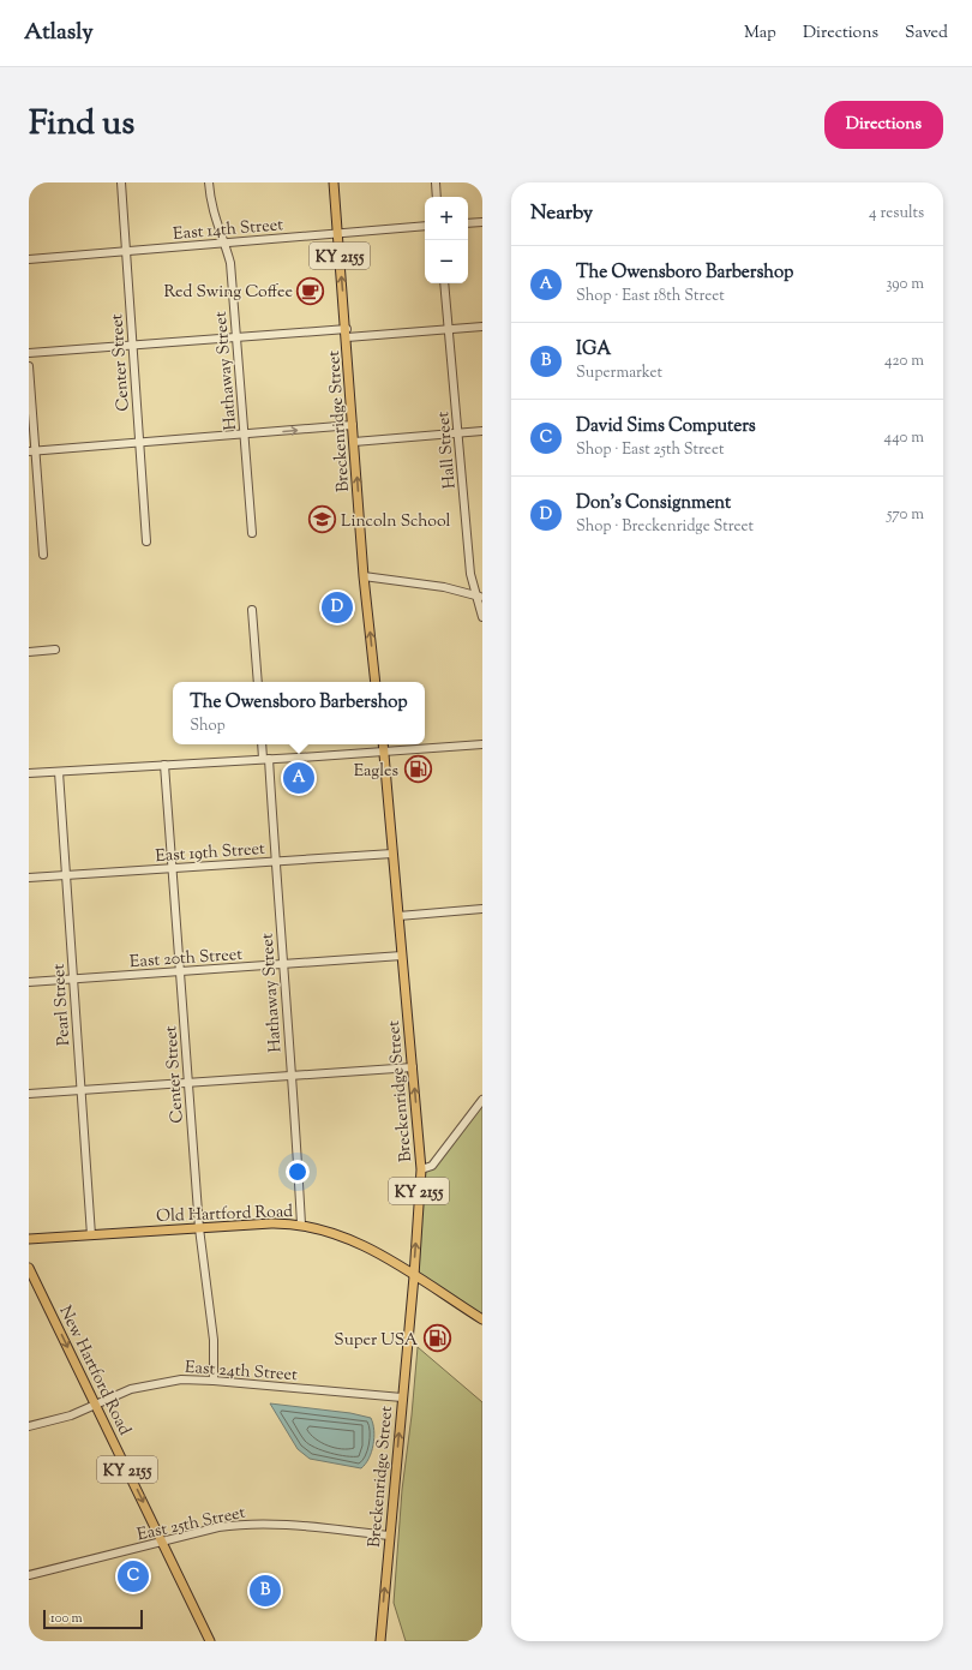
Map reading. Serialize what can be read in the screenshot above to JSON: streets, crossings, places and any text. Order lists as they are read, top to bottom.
{
  "streets": {
    "main road": [
      "KY 2155",
      "Breckenridge Street",
      "Old Hartford Road",
      "New Hartford Road"
    ],
    "street": [
      "East 14th Street",
      "Center Street",
      "Hathaway Street",
      "Hall Street",
      "East 19th Street",
      "East 20th Street",
      "Pearl Street",
      "East 24th Street",
      "East 25th Street"
    ]
  },
  "crossings": [
    ["East 14th Street", "Center Street"],
    ["East 14th Street", "Hathaway Street"],
    ["East 14th Street", "Breckenridge Street"],
    ["Center Street", "East 19th Street"],
    ["Center Street", "East 20th Street"],
    ["Center Street", "Old Hartford Road"],
    ["Center Street", "East 24th Street"],
    ["Hathaway Street", "East 19th Street"],
    ["Hathaway Street", "East 20th Street"],
    ["Hathaway Street", "Old Hartford Road"],
    ["Breckenridge Street", "East 19th Street"],
    ["Breckenridge Street", "East 20th Street"],
    ["Breckenridge Street", "Old Hartford Road"],
    ["Breckenridge Street", "East 24th Street"],
    ["Breckenridge Street", "East 25th Street"],
    ["East 19th Street", "Pearl Street"],
    ["East 20th Street", "Pearl Street"],
    ["Pearl Street", "Old Hartford Road"],
    ["New Hartford Road", "East 24th Street"],
    ["New Hartford Road", "East 25th Street"]
  ],
  "one_way": ["Breckenridge Street", "New Hartford Road"],
  "places": {
    "cafe": ["Red Swing Coffee"],
    "school or university": ["Lincoln School"],
    "fuel station": ["Eagles", "Super USA"]
  },
  "scale_bar": "100 m",
  "page": {
    "header": "Atlasly",
    "nav": ["Map", "Directions", "Saved"],
    "title": "Find us",
    "buttons": "Directions",
    "heading": ["Nearby", "4 results"],
    "map_buttons": ["+", "−"],
    "list": [
      {
        "mark": "A",
        "name": "The Owensboro Barbershop",
        "note": "Shop · East 18th Street",
        "value": "390 m"
      },
      {
        "mark": "B",
        "name": "IGA",
        "note": "Supermarket",
        "value": "420 m"
      },
      {
        "mark": "C",
        "name": "David Sims Computers",
        "note": "Shop · East 25th Street",
        "value": "440 m"
      },
      {
        "mark": "D",
        "name": "Don's Consignment",
        "note": "Shop · Breckenridge Street",
        "value": "570 m"
      }
    ],
    "pins": [
      "D",
      "A",
      "C",
      "B"
    ],
    "popup": ["The Owensboro Barbershop", "Shop"],
    "scale": "100 m"
  }
}
